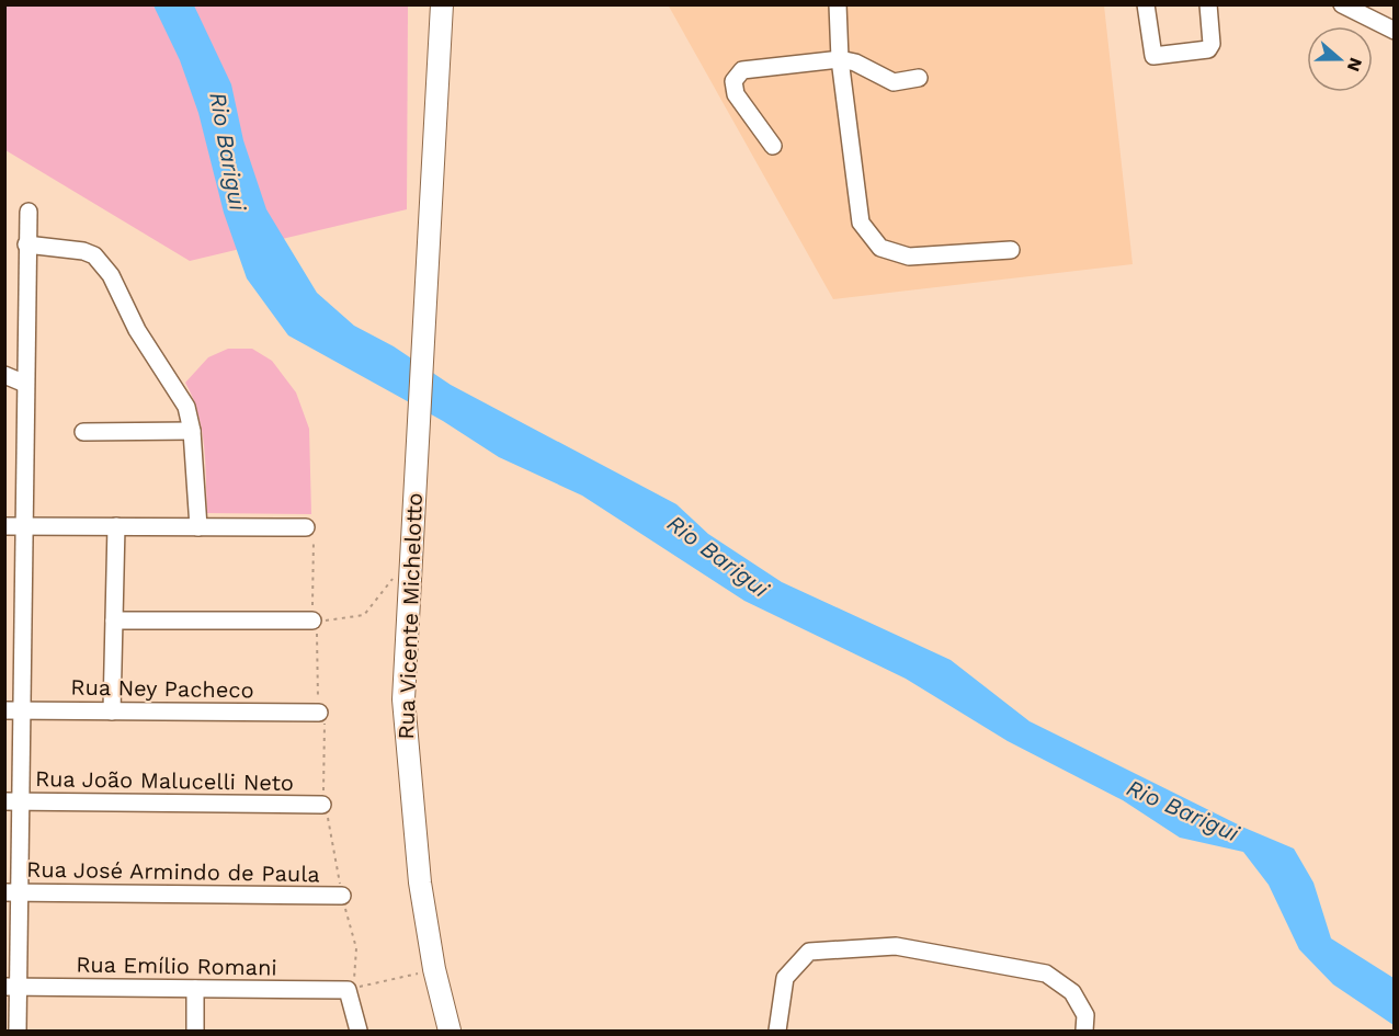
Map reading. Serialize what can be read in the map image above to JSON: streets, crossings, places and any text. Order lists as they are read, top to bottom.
{
  "streets": {
    "main road": ["Rua Vicente Michelotto"],
    "street": [
      "Rua Ney Pacheco",
      "Rua João Malucelli Neto",
      "Rua José Armindo de Paula",
      "Rua Emílio Romani"
    ]
  },
  "water": ["Rio Barigui"],
  "north": "right"
}
